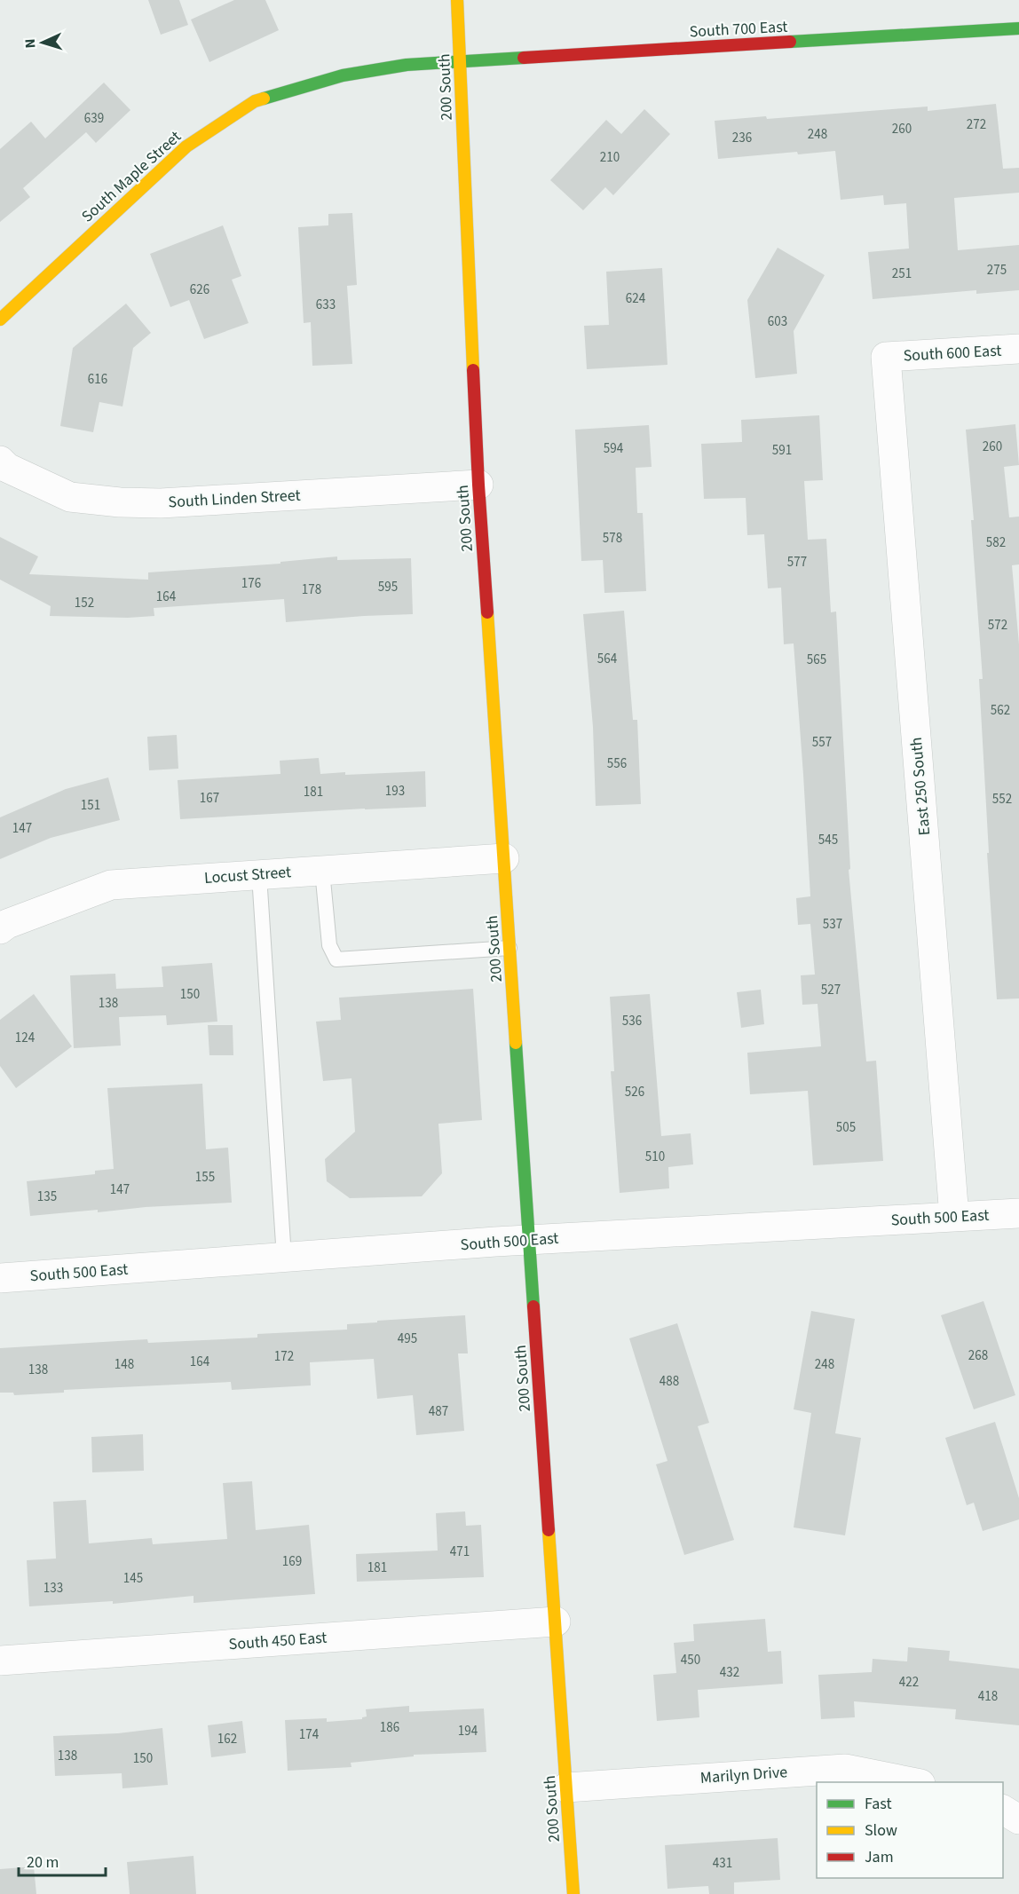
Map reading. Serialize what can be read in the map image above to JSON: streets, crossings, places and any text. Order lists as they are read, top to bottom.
{
  "streets": {
    "street": [
      "South 700 East",
      "200 South",
      "South Maple Street",
      "South 600 East",
      "South Linden Street",
      "East 250 South",
      "Locust Street",
      "South 500 East",
      "South 450 East",
      "Marilyn Drive"
    ]
  },
  "crossings": [
    ["South 700 East", "200 South"],
    ["South 700 East", "South Maple Street"],
    ["200 South", "South Maple Street"],
    ["200 South", "South Linden Street"],
    ["200 South", "Locust Street"],
    ["200 South", "South 500 East"],
    ["200 South", "South 450 East"],
    ["200 South", "Marilyn Drive"],
    ["South 600 East", "East 250 South"],
    ["East 250 South", "South 500 East"]
  ],
  "house_numbers": [
    "639",
    "272",
    "260",
    "248",
    "236",
    "210",
    "275",
    "251",
    "626",
    "624",
    "633",
    "603",
    "616",
    "260",
    "594",
    "591",
    "578",
    "582",
    "577",
    "176",
    "595",
    "178",
    "164",
    "152",
    "572",
    "564",
    "565",
    "562",
    "557",
    "556",
    "193",
    "181",
    "167",
    "552",
    "151",
    "147",
    "545",
    "537",
    "527",
    "150",
    "138",
    "536",
    "124",
    "526",
    "505",
    "510",
    "155",
    "147",
    "135",
    "495",
    "268",
    "172",
    "164",
    "148",
    "248",
    "138",
    "488",
    "487",
    "471",
    "169",
    "181",
    "145",
    "133",
    "450",
    "432",
    "422",
    "418",
    "186",
    "194",
    "174",
    "162",
    "138",
    "150",
    "431"
  ],
  "legend": ["Fast", "Slow", "Jam"],
  "scale_bar": "20 m",
  "north": "left"
}
